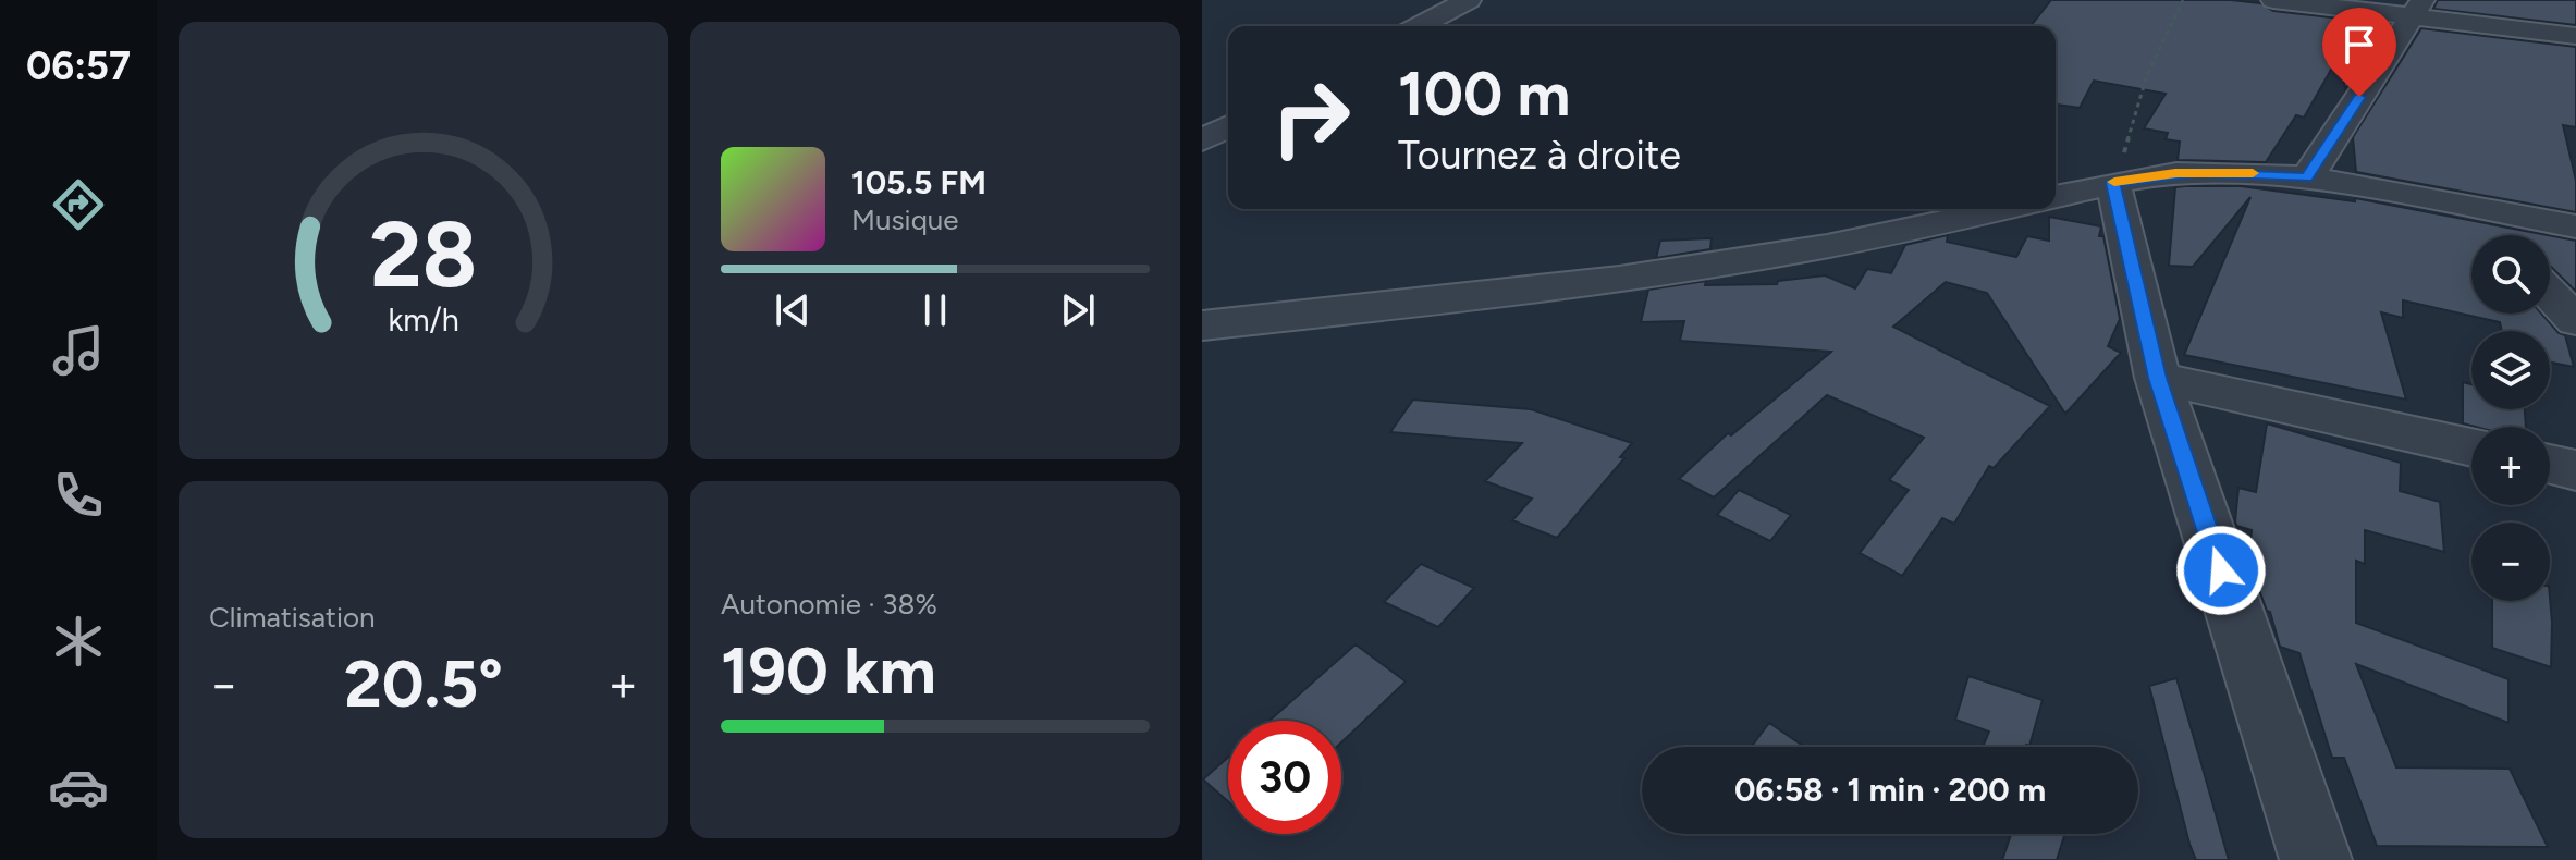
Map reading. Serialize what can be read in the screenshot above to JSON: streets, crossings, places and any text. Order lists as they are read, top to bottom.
{
  "page": {
    "tabs": "06:57",
    "turn": ["100 m", "Tournez à droite"],
    "song": ["105.5 FM", "Musique"],
    "map_buttons": ["+", "−"],
    "tile": [
      "Climatisation",
      ["Autonomie · 38%", "190 km"]
    ],
    "heat": ["−", "20.5°", "+"],
    "limit": "30",
    "trip": "06:58 · 1 min · 200 m",
    "gauge": ["28", "km/h"]
  }
}
